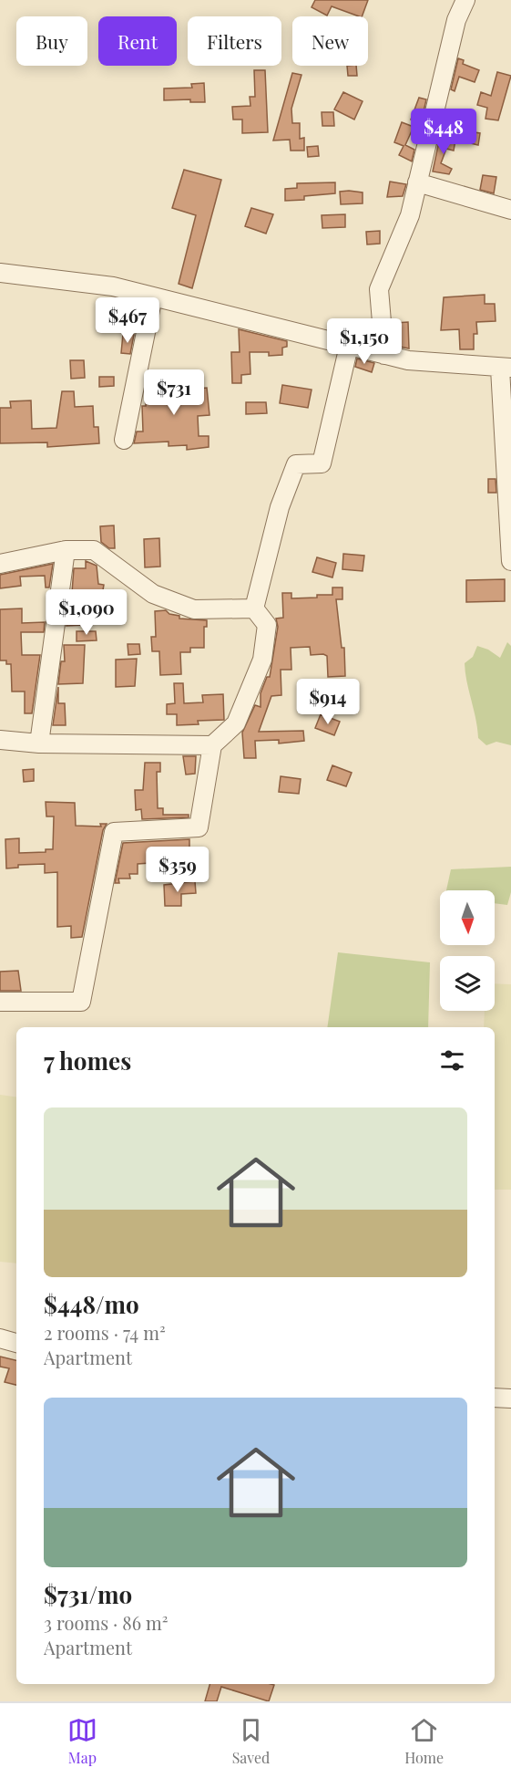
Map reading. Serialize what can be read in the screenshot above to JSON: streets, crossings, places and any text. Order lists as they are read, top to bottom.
{
  "north": "bottom",
  "page": {
    "chip": [
      "Buy",
      "Rent",
      "Filters",
      "New"
    ],
    "price": [
      "$448",
      "$467",
      "$1,150",
      "$731",
      "$1,090",
      "$914",
      "$359"
    ],
    "heading": "7 homes",
    "list": [
      {
        "name": "$448/mo",
        "note": "2 rooms · 74 m² · Apartment"
      },
      {
        "name": "$731/mo",
        "note": "3 rooms · 86 m² · Apartment"
      }
    ],
    "tabs": ["Map", "Saved", "Home"]
  }
}
